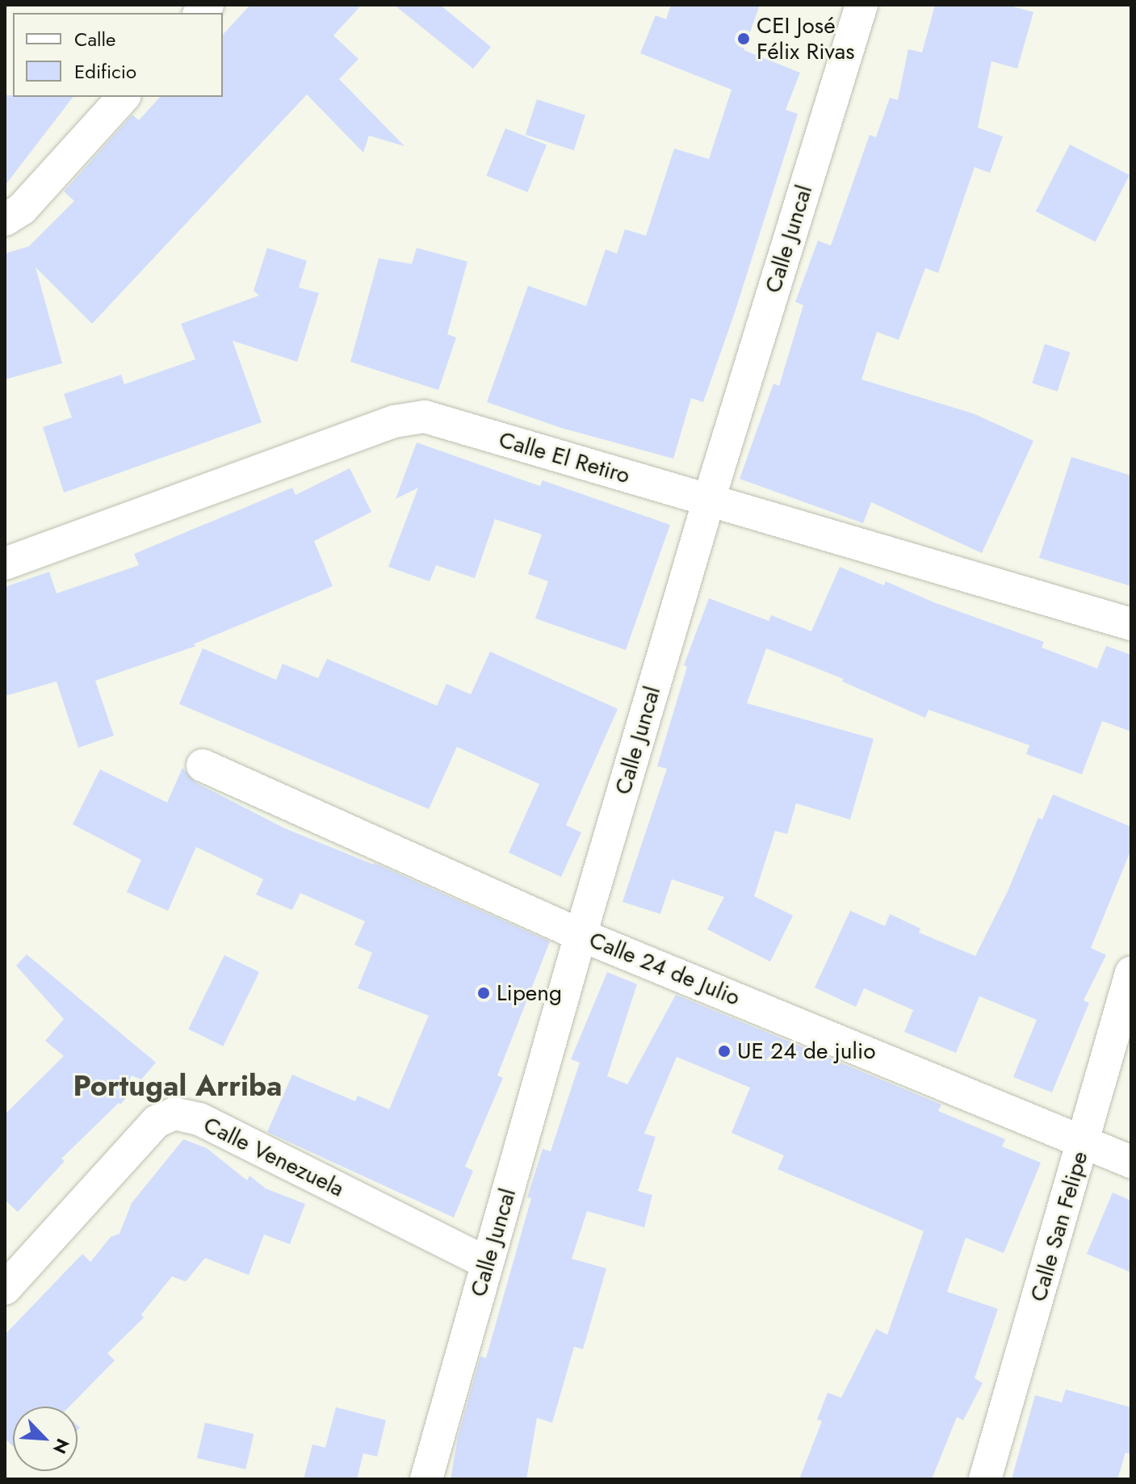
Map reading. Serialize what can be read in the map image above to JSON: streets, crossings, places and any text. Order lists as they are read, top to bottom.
{
  "streets": {
    "street": [
      "Calle Juncal",
      "Calle El Retiro",
      "Calle 24 de Julio",
      "Calle Venezuela",
      "Calle San Felipe"
    ]
  },
  "crossings": [
    ["Calle Juncal", "Calle El Retiro"],
    ["Calle Juncal", "Calle 24 de Julio"],
    ["Calle Juncal", "Calle Venezuela"],
    ["Calle 24 de Julio", "Calle San Felipe"]
  ],
  "districts": ["Portugal Arriba"],
  "places": ["CEI José Félix Rivas", "Lipeng", "UE 24 de julio"],
  "legend": ["Calle", "Edificio"],
  "north": "bottom right"
}
